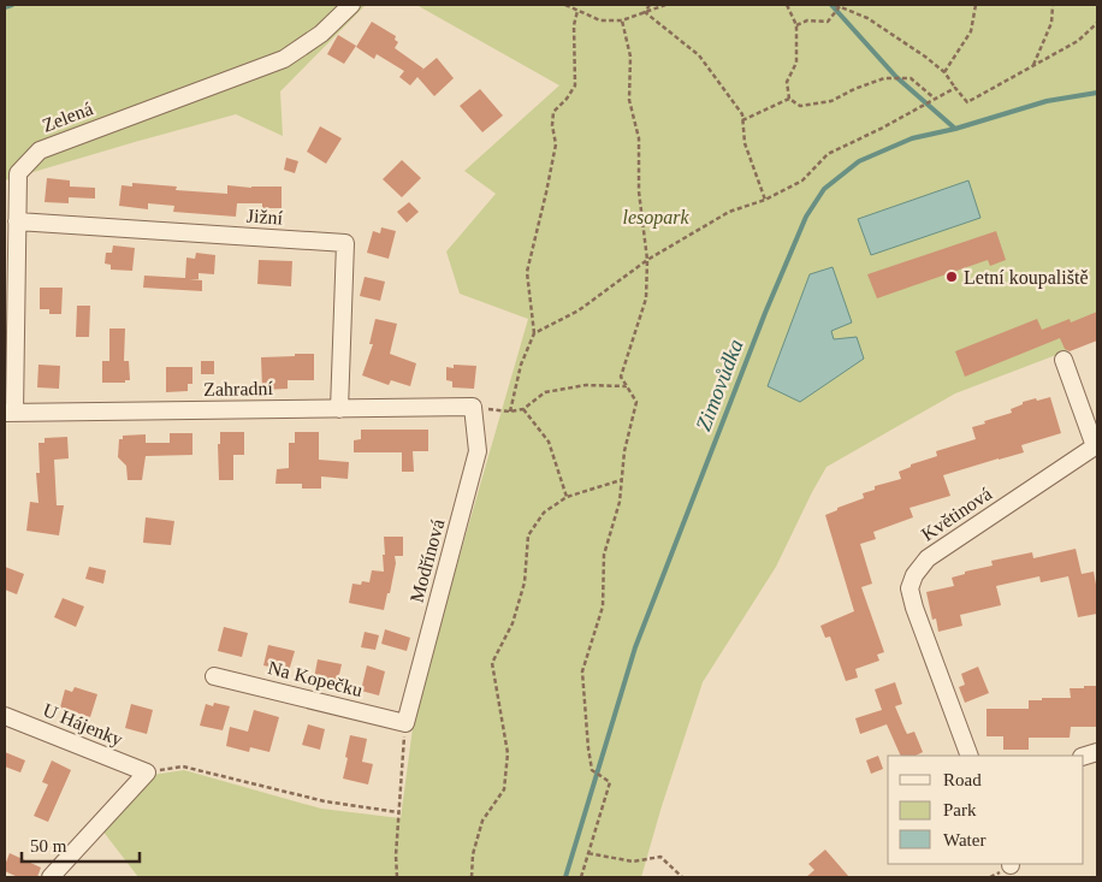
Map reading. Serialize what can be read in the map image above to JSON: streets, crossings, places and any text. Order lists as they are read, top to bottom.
{
  "streets": {
    "street": [
      "Zelená",
      "Jižní",
      "Zahradní",
      "Květinová",
      "Modřínová",
      "Na Kopečku",
      "U Hájenky"
    ]
  },
  "crossings": [
    ["Zelená", "Jižní"],
    ["Zelená", "Zahradní"],
    ["Jižní", "Zahradní"],
    ["Zahradní", "Modřínová"],
    ["Modřínová", "Na Kopečku"]
  ],
  "water": ["Zimovůdka"],
  "parks": ["lesopark"],
  "places": ["Letní koupaliště"],
  "legend": ["Road", "Park", "Water"],
  "scale_bar": "50 m"
}
